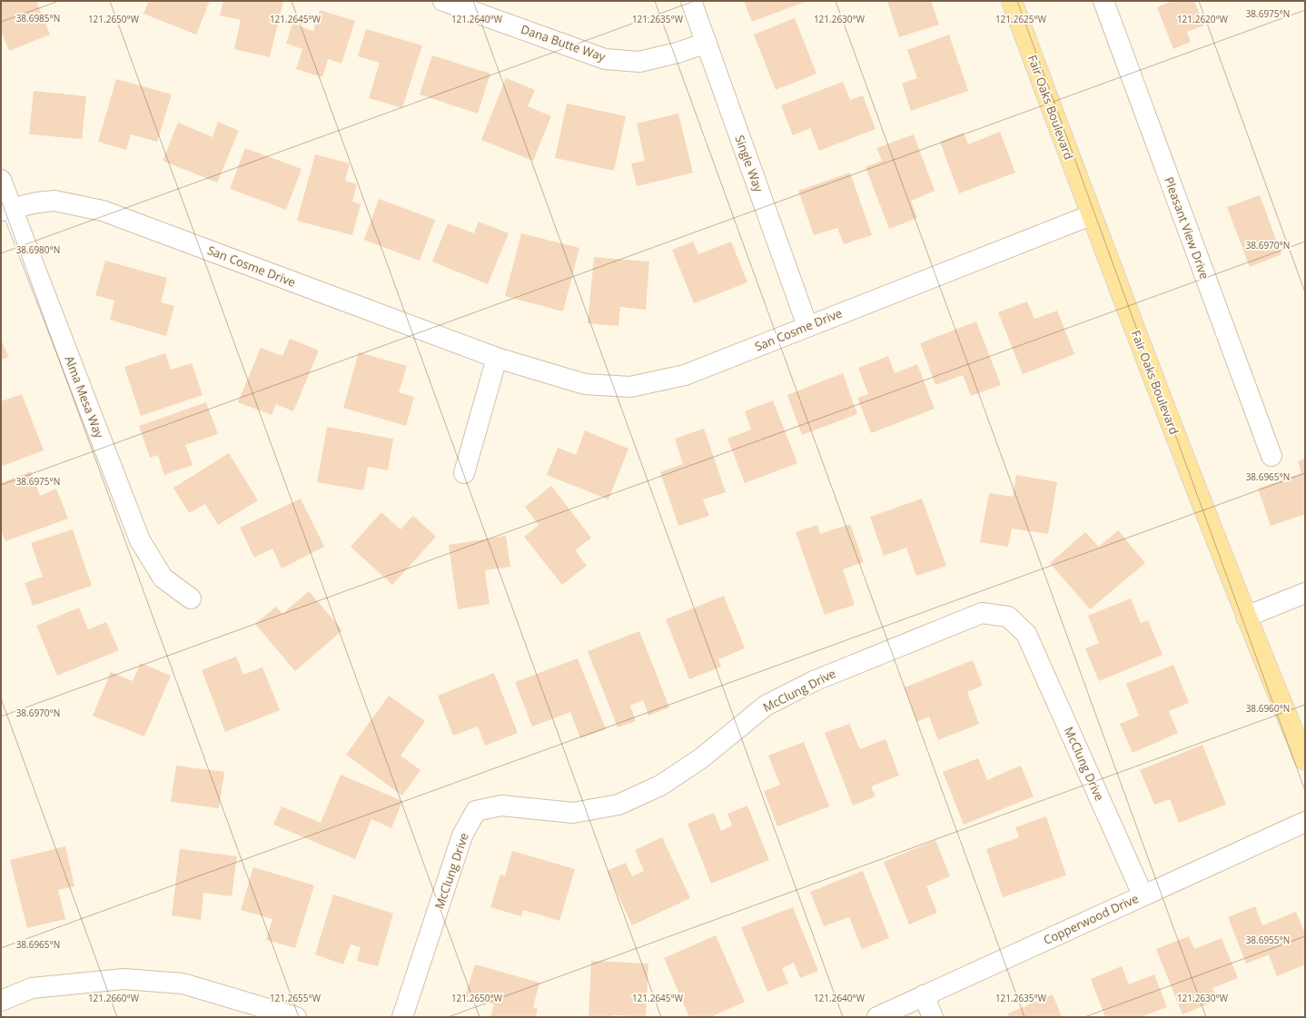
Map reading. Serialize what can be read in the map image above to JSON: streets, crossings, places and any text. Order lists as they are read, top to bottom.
{
  "streets": {
    "main road": ["Fair Oaks Boulevard"],
    "street": [
      "Dana Butte Way",
      "Single Way",
      "Pleasant View Drive",
      "San Cosme Drive",
      "Alma Mesa Way",
      "McClung Drive",
      "Copperwood Drive"
    ]
  },
  "crossings": [
    ["Dana Butte Way", "Single Way"],
    ["Fair Oaks Boulevard", "San Cosme Drive"],
    ["Single Way", "San Cosme Drive"],
    ["San Cosme Drive", "Alma Mesa Way"],
    ["McClung Drive", "Copperwood Drive"]
  ],
  "coordinates": [
    "38.6975°N",
    "38.6985°N",
    "121.2620°W",
    "121.2650°W",
    "121.2645°W",
    "121.2640°W",
    "121.2635°W",
    "121.2630°W",
    "121.2625°W",
    "38.6970°N",
    "38.6980°N",
    "38.6965°N",
    "38.6960°N",
    "38.6955°N",
    "121.2660°W",
    "121.2655°W"
  ]
}
